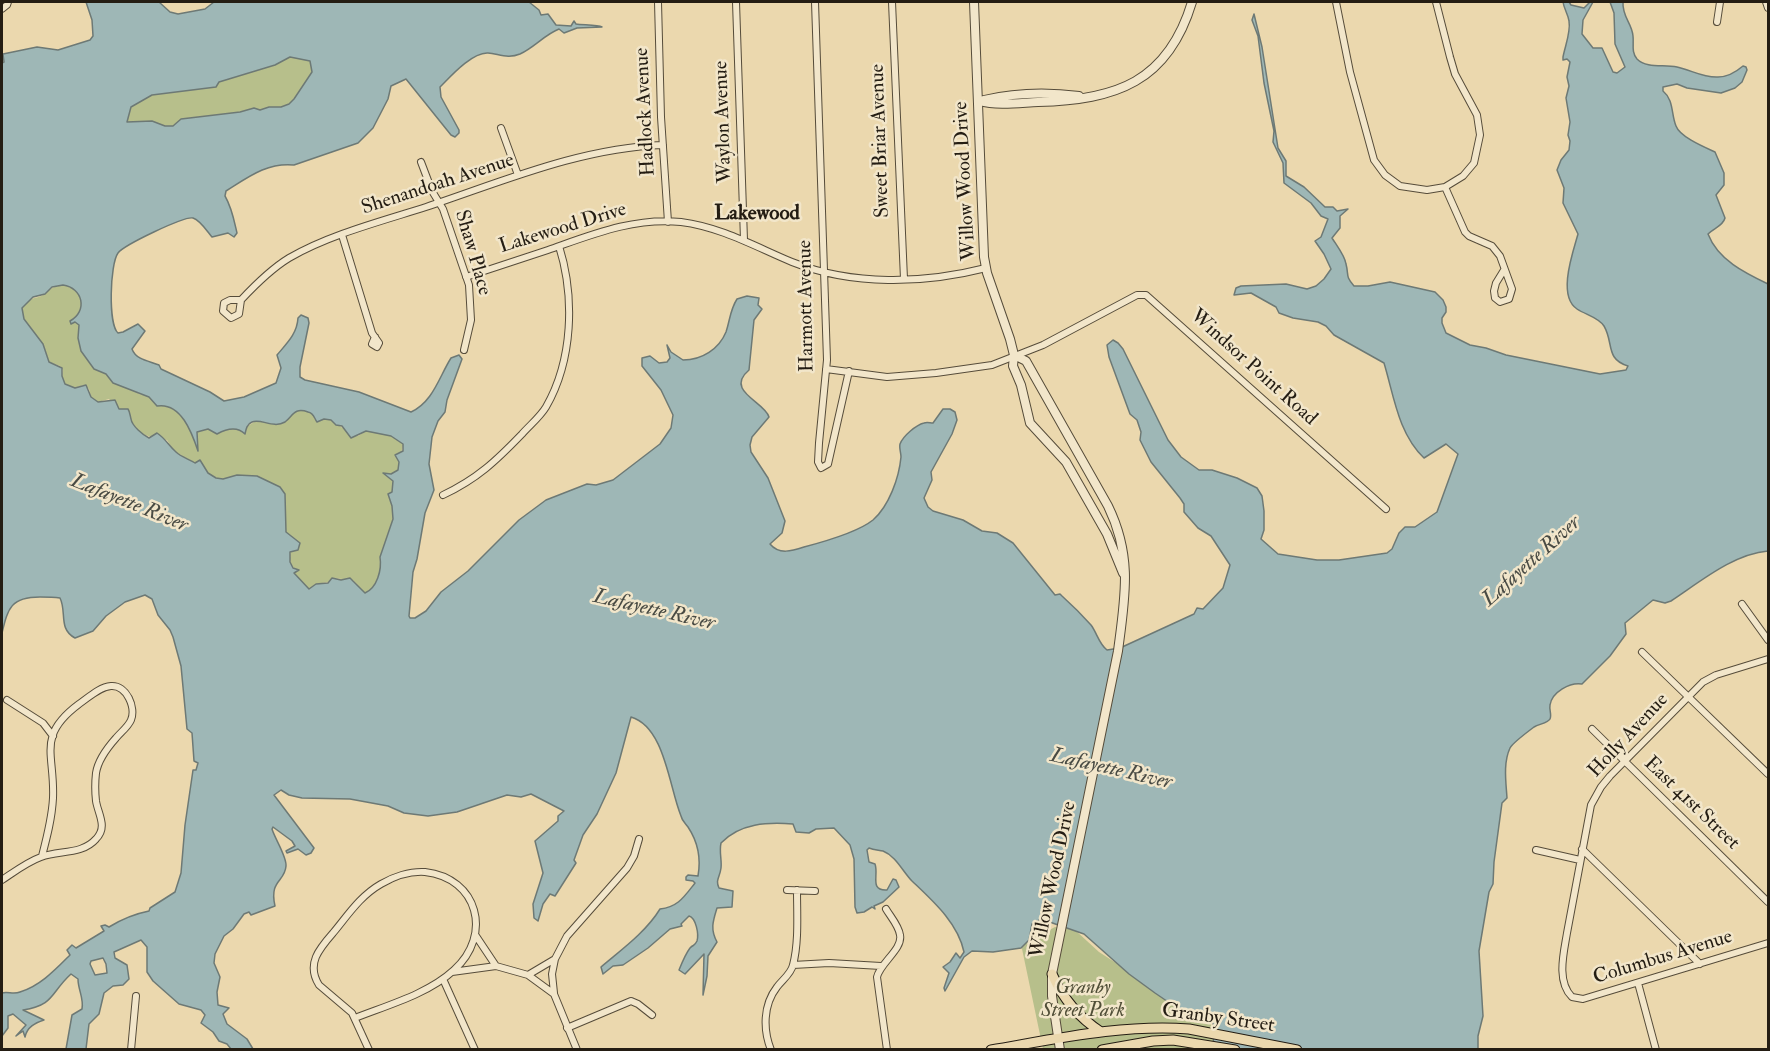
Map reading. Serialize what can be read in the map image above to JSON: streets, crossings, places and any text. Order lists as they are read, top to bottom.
{
  "streets": {
    "main road": ["Granby Street"],
    "street": [
      "Hadlock Avenue",
      "Waylon Avenue",
      "Sweet Briar Avenue",
      "Willow Wood Drive",
      "Shenandoah Avenue",
      "Lakewood Drive",
      "Shaw Place",
      "Harmott Avenue",
      "Windsor Point Road",
      "Holly Avenue",
      "East 41st Street",
      "Columbus Avenue"
    ]
  },
  "crossings": [
    ["Hadlock Avenue", "Shenandoah Avenue"],
    ["Hadlock Avenue", "Lakewood Drive"],
    ["Waylon Avenue", "Lakewood Drive"],
    ["Sweet Briar Avenue", "Lakewood Drive"],
    ["Willow Wood Drive", "Lakewood Drive"],
    ["Willow Wood Drive", "Windsor Point Road"],
    ["Willow Wood Drive", "Granby Street"],
    ["Shenandoah Avenue", "Shaw Place"],
    ["Lakewood Drive", "Shaw Place"],
    ["Lakewood Drive", "Harmott Avenue"],
    ["Harmott Avenue", "Windsor Point Road"],
    ["Holly Avenue", "East 41st Street"],
    ["Holly Avenue", "Columbus Avenue"]
  ],
  "districts": ["Lakewood"],
  "water": ["Lafayette River"],
  "parks": ["Granby Street Park"]
}
